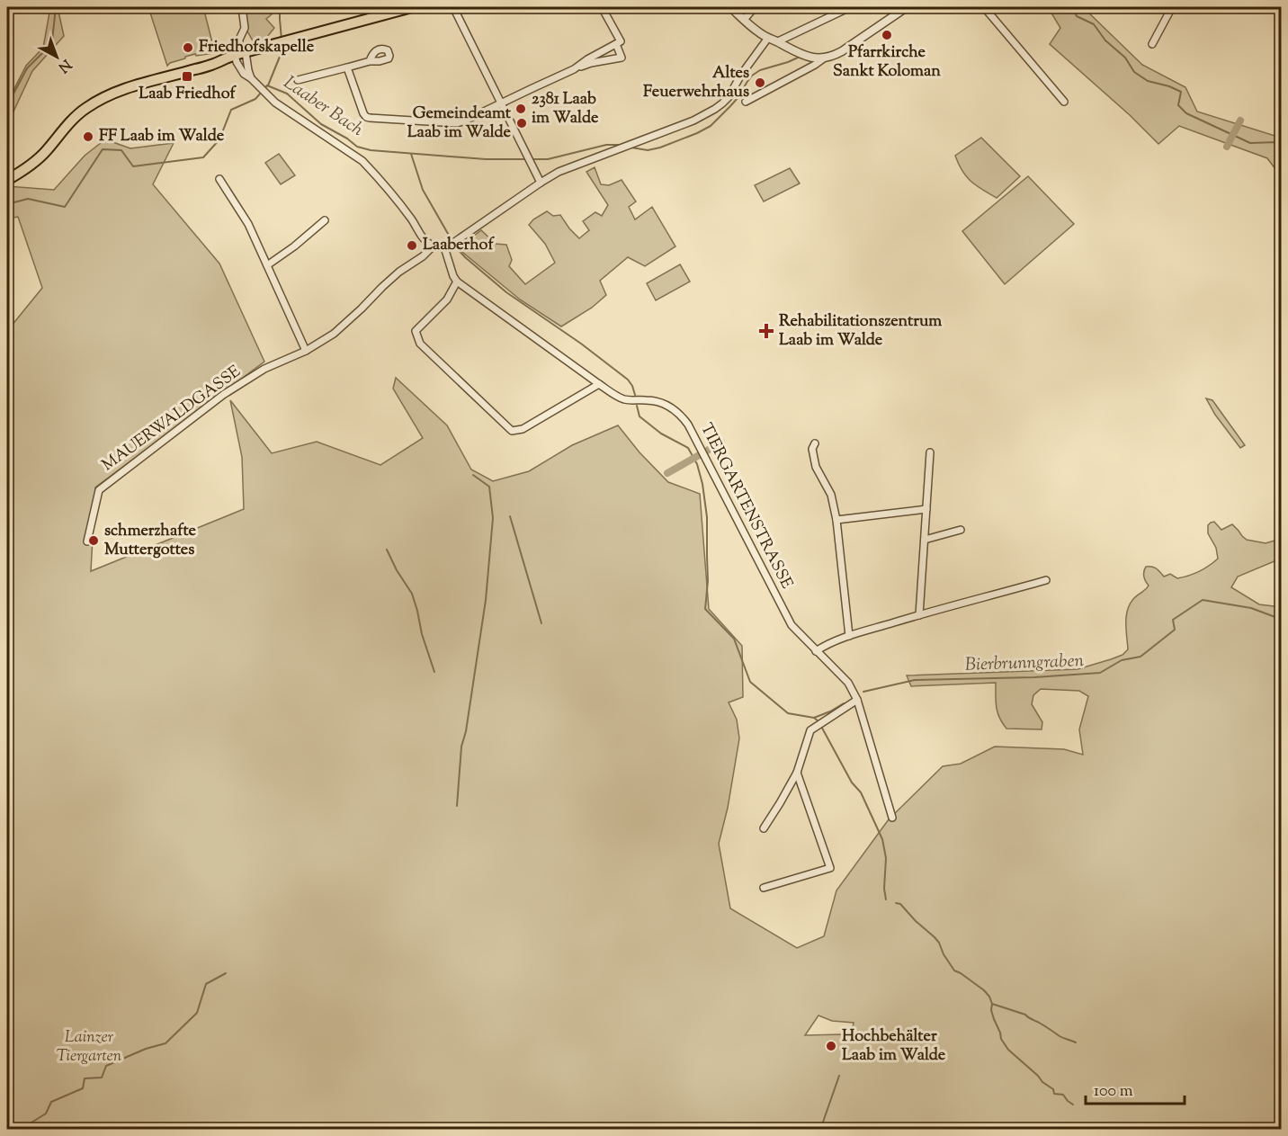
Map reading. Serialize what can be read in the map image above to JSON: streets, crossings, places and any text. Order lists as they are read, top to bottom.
{
  "streets": {
    "street": ["MAUERWALDGASSE", "TIERGARTENSTRASSE"]
  },
  "water": ["Laaber Bach", "Bierbrunngraben"],
  "parks": ["Lainzer Tiergarten"],
  "places": {
    "other": [
      "Pfarrkirche Sankt Koloman",
      "Friedhofskapelle",
      "Altes Feuerwehrhaus",
      "2381 Laab im Walde",
      "Gemeindeamt Laab im Walde",
      "FF Laab im Walde",
      "Laaberhof",
      "schmerzhafte Muttergottes",
      "Hochbehälter Laab im Walde"
    ],
    "transit": ["Laab Friedhof"],
    "health": ["Rehabilitationszentrum Laab im Walde"]
  },
  "scale_bar": "100 m",
  "north": "bottom right"
}
